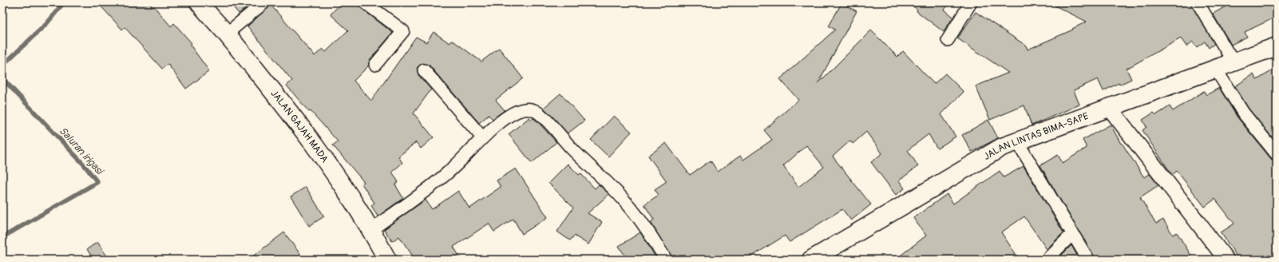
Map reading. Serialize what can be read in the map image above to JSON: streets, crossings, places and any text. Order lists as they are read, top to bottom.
{
  "streets": {
    "main road": ["JALAN GAJAH MADA", "JALAN LINTAS BIMA-SAPE"]
  },
  "water": ["Saluran irigasi"]
}
